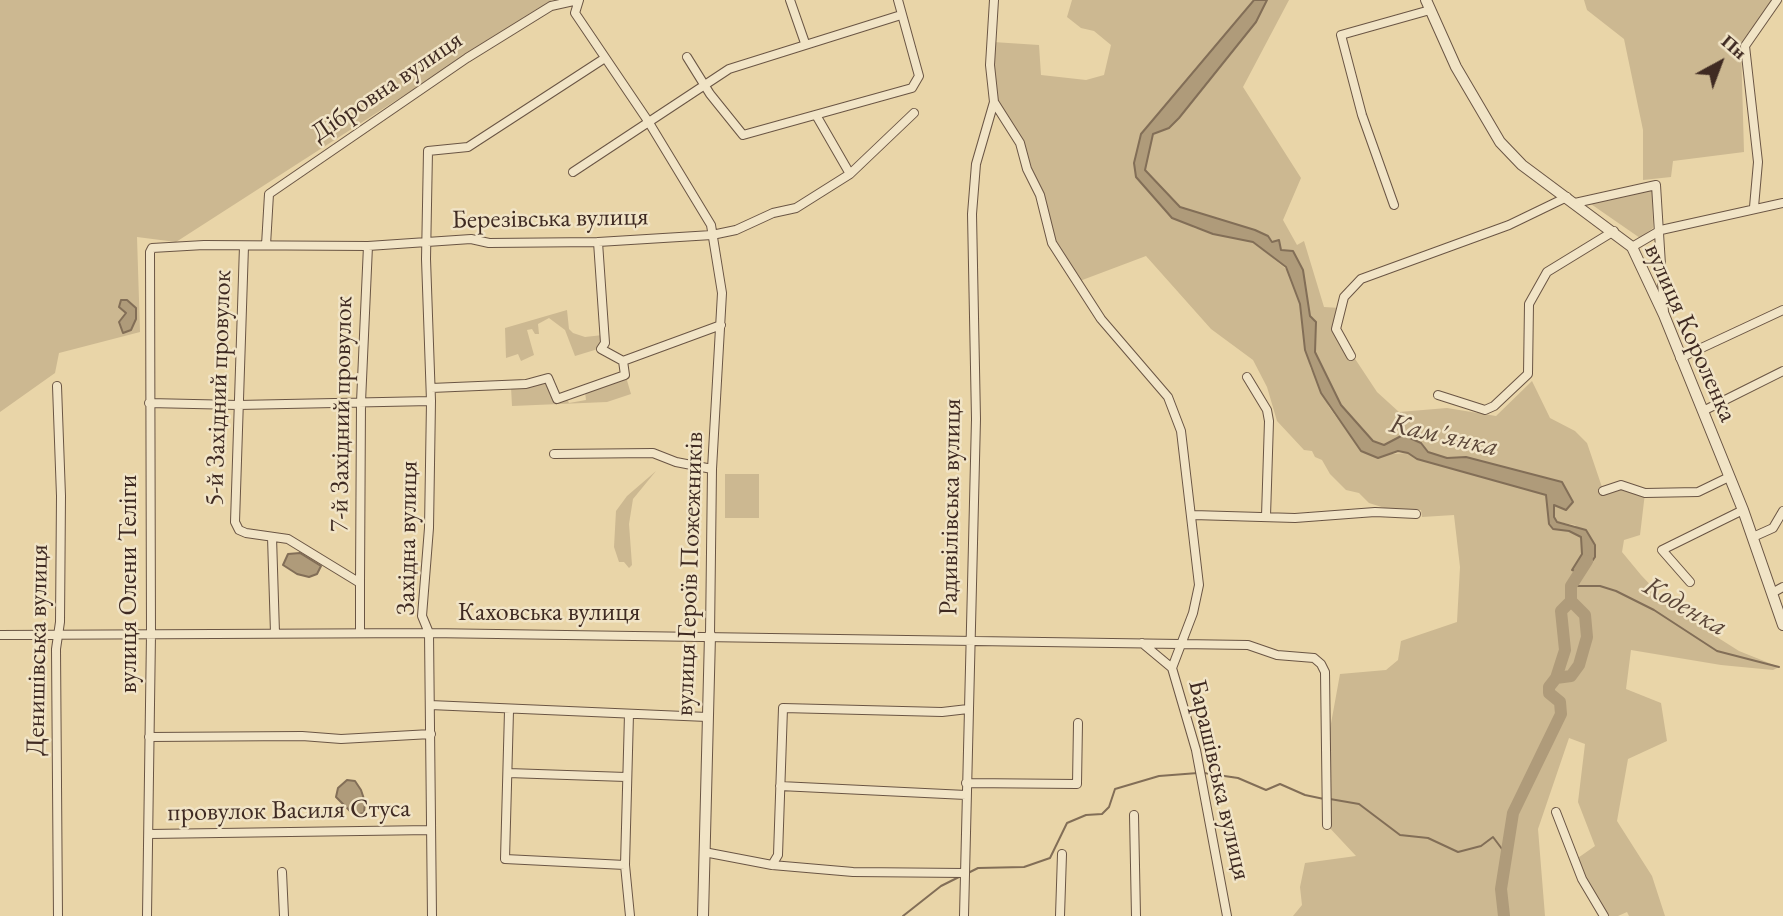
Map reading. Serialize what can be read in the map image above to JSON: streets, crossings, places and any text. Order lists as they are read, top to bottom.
{
  "streets": {
    "street": [
      "Дібровна вулиця",
      "Березівська вулиця",
      "вулиця Короленка",
      "5-й Західний провулок",
      "7-й Західний провулок",
      "Радивілівська вулиця",
      "Західна вулиця",
      "вулиця Героїв Пожежників",
      "вулиця Олени Теліги",
      "Каховська вулиця",
      "Денишівська вулиця",
      "Барашівська вулиця",
      "провулок Василя Стуса"
    ]
  },
  "crossings": [
    ["Дібровна вулиця", "Березівська вулиця"],
    ["Дібровна вулиця", "вулиця Героїв Пожежників"],
    ["Березівська вулиця", "5-й Західний провулок"],
    ["Березівська вулиця", "7-й Західний провулок"],
    ["Березівська вулиця", "Західна вулиця"],
    ["Березівська вулиця", "вулиця Героїв Пожежників"],
    ["Березівська вулиця", "вулиця Олени Теліги"],
    ["7-й Західний провулок", "Каховська вулиця"],
    ["Радивілівська вулиця", "Каховська вулиця"],
    ["Радивілівська вулиця", "Барашівська вулиця"],
    ["Західна вулиця", "вулиця Героїв Пожежників"],
    ["Західна вулиця", "Каховська вулиця"],
    ["Західна вулиця", "провулок Василя Стуса"],
    ["вулиця Героїв Пожежників", "Каховська вулиця"],
    ["вулиця Олени Теліги", "Каховська вулиця"],
    ["вулиця Олени Теліги", "провулок Василя Стуса"],
    ["Каховська вулиця", "Денишівська вулиця"],
    ["Каховська вулиця", "Барашівська вулиця"]
  ],
  "water": ["Кам'янка", "Коденка"],
  "north": "top right"
}
